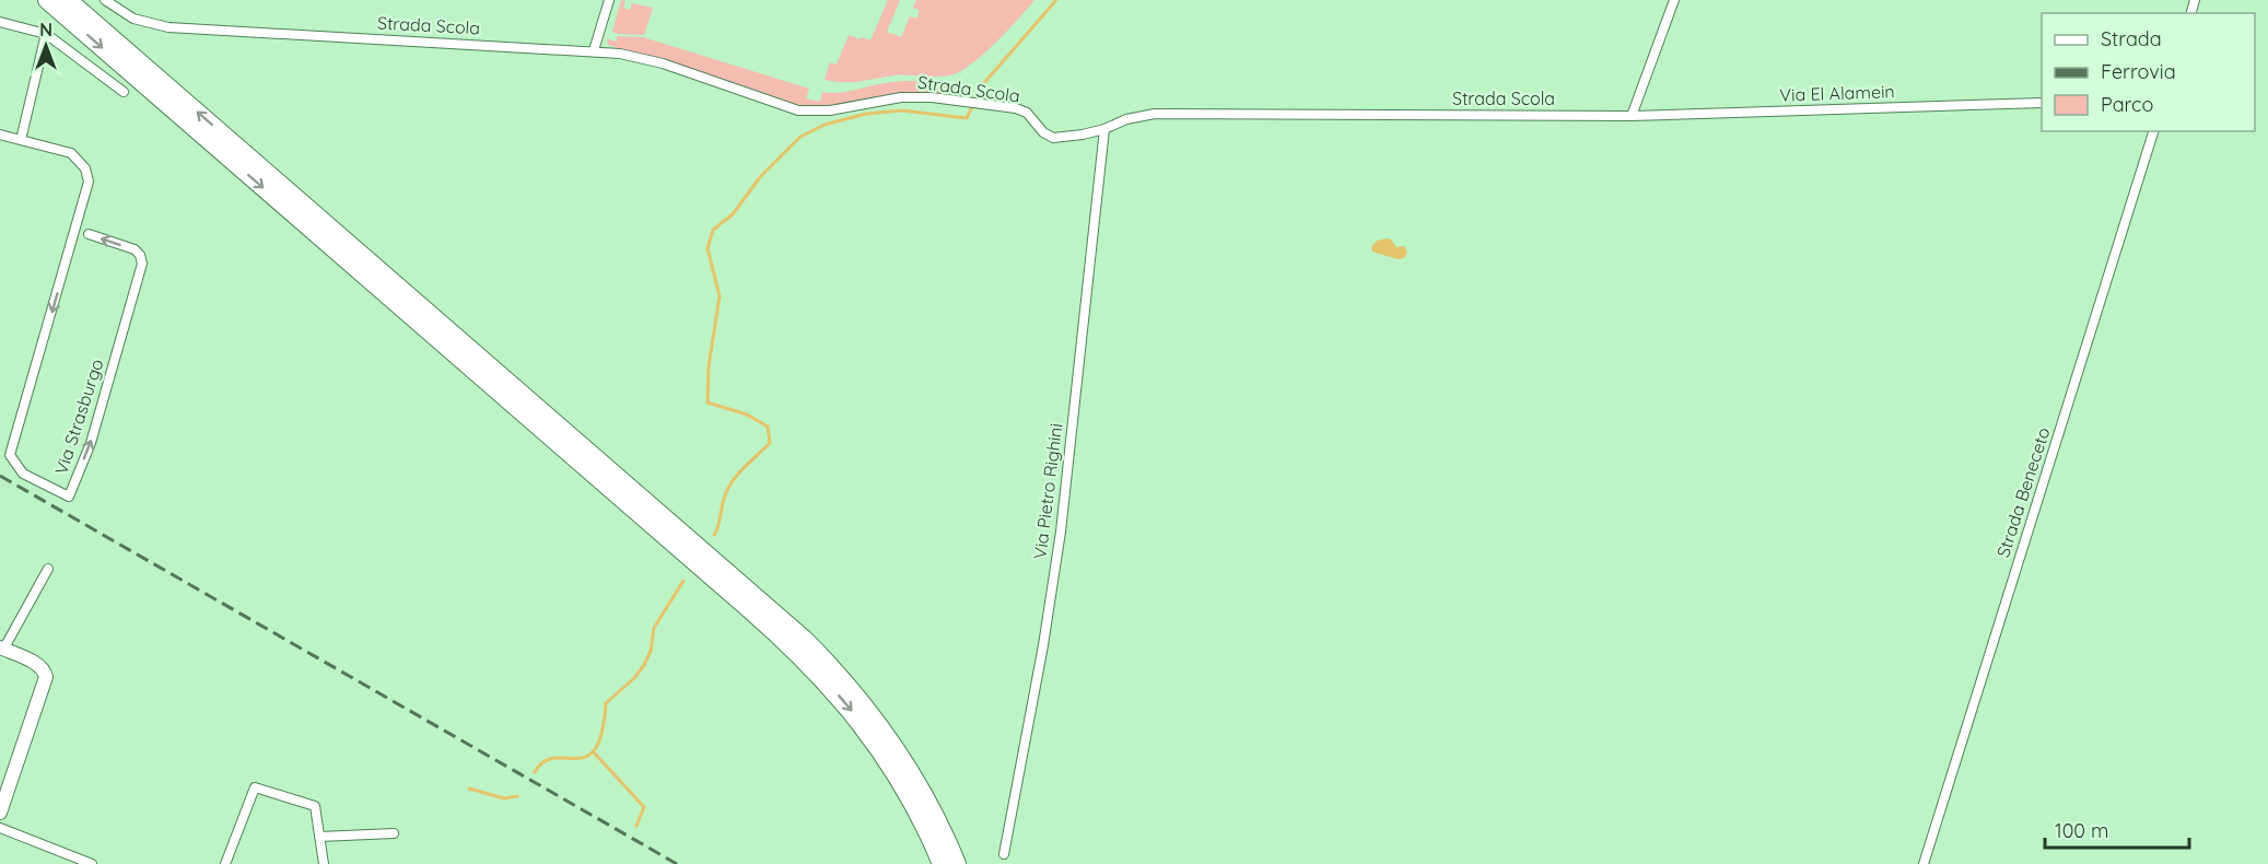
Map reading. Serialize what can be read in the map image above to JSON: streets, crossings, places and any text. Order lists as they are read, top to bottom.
{
  "streets": {
    "street": [
      "Strada Scola",
      "Via El Alamein",
      "Via Strasburgo",
      "Via Pietro Righini",
      "Strada Beneceto"
    ]
  },
  "crossings": [
    ["Strada Scola", "Via El Alamein"],
    ["Strada Scola", "Via Pietro Righini"]
  ],
  "legend": ["Strada", "Ferrovia", "Parco"],
  "scale_bar": "100 m",
  "north": "top"
}
